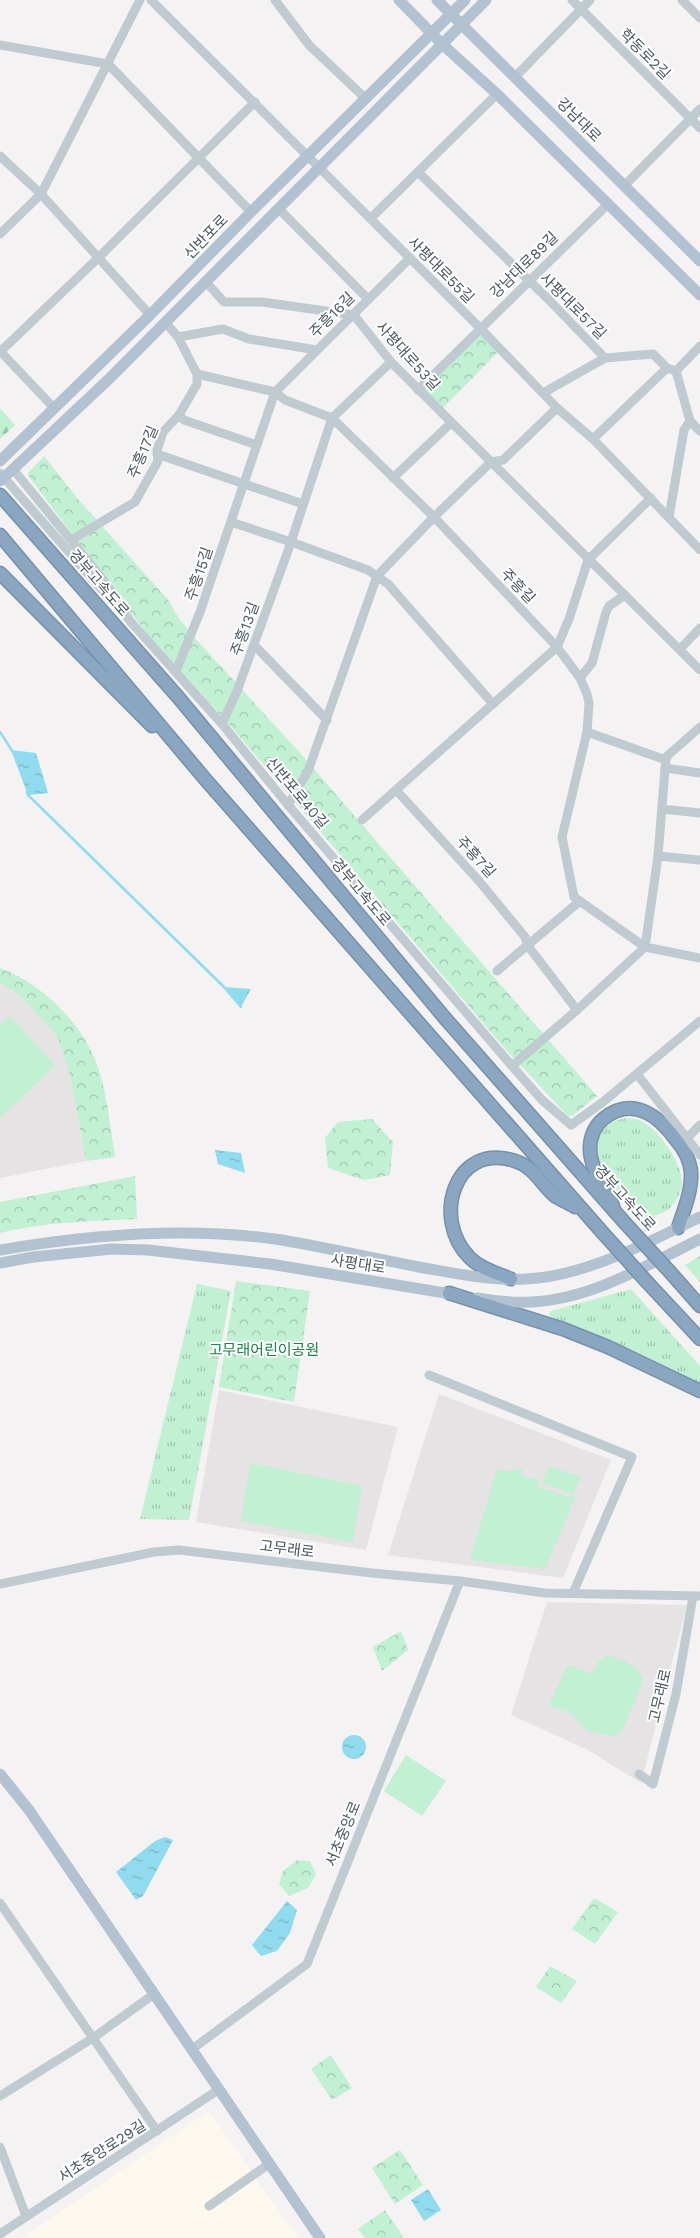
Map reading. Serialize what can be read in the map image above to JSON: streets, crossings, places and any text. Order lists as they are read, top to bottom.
{
  "streets": {
    "highway": ["경부고속도로"],
    "main road": ["강남대로", "신반포로", "사평대로"],
    "street": [
      "학동로2길",
      "강남대로89길",
      "사평대로55길",
      "사평대로57길",
      "주흥16길",
      "사평대로53길",
      "주흥17길",
      "주흥15길",
      "주흥길",
      "주흥13길",
      "신반포로40길",
      "주흥7길",
      "고무래로",
      "서초중앙로",
      "서초중앙로29길"
    ]
  },
  "crossings": [
    ["강남대로", "신반포로"],
    ["신반포로", "사평대로55길"],
    ["신반포로", "신반포로40길"],
    ["강남대로89길", "사평대로55길"],
    ["강남대로89길", "사평대로57길"],
    ["강남대로89길", "사평대로53길"],
    ["사평대로55길", "주흥16길"],
    ["주흥16길", "사평대로53길"],
    ["주흥16길", "주흥15길"],
    ["주흥16길", "주흥길"],
    ["주흥17길", "주흥길"],
    ["주흥17길", "신반포로40길"],
    ["주흥15길", "주흥길"],
    ["주흥15길", "신반포로40길"],
    ["주흥길", "주흥13길"],
    ["주흥13길", "신반포로40길"],
    ["고무래로", "서초중앙로"]
  ],
  "parks": ["고무래어린이공원"]
}
